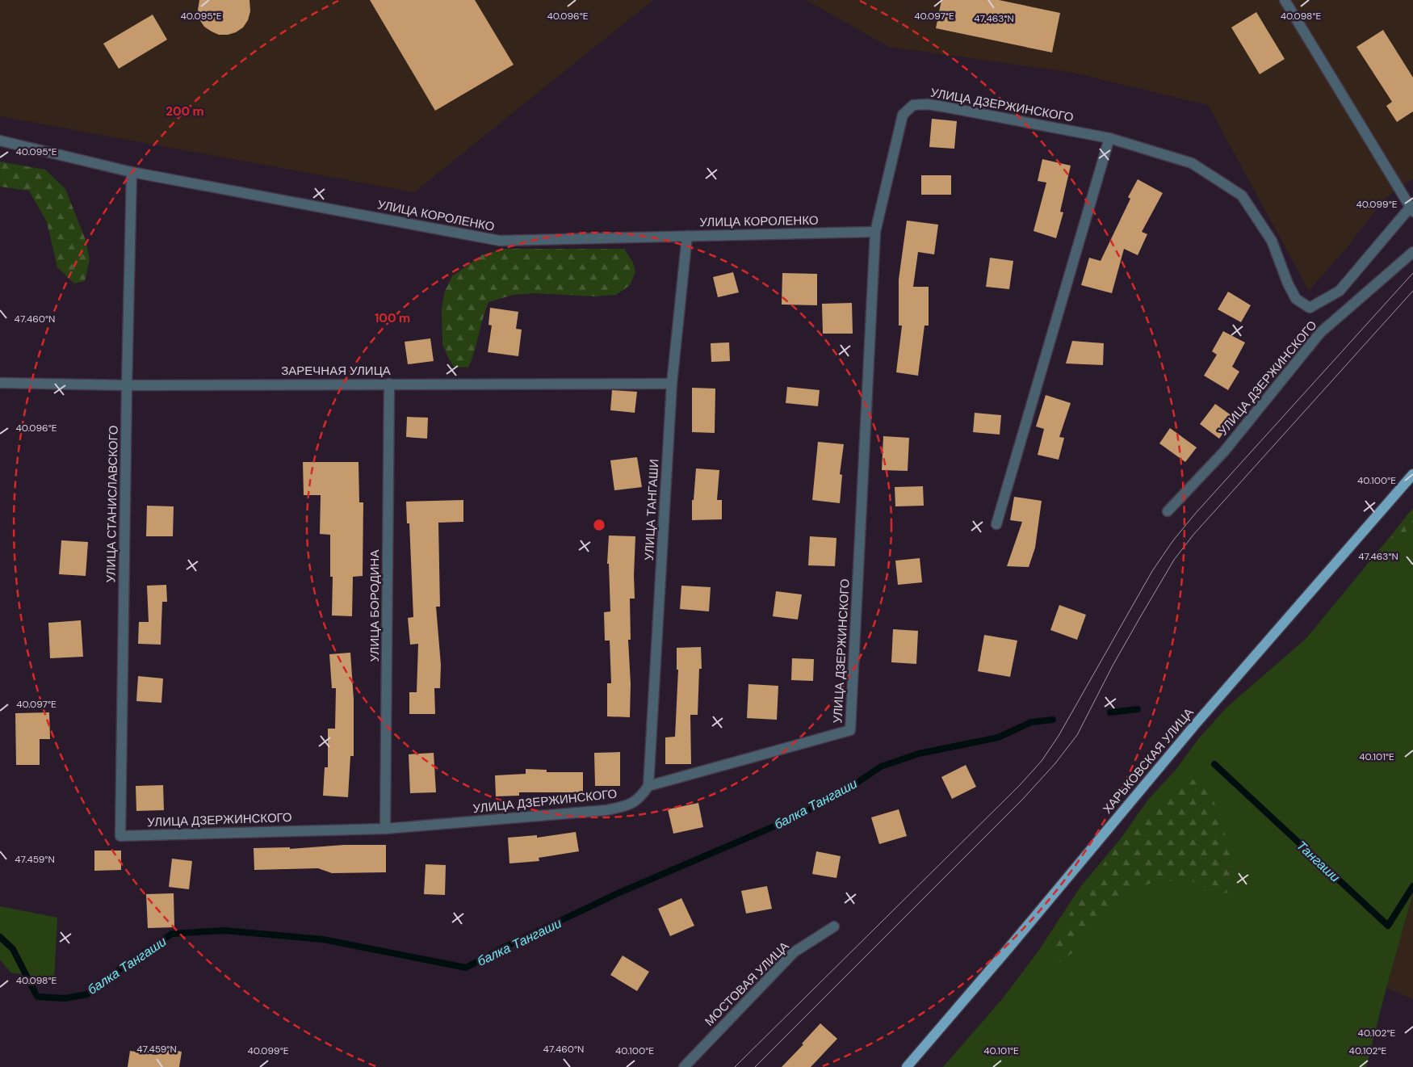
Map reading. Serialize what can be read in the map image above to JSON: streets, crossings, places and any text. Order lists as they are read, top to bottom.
{
  "streets": {
    "main road": ["ХАРЬКОВСКАЯ УЛИЦА"],
    "street": [
      "УЛИЦА ДЗЕРЖИНСКОГО",
      "УЛИЦА КОРОЛЕНКО",
      "ЗАРЕЧНАЯ УЛИЦА",
      "УЛИЦА СТАНИСЛАВСКОГО",
      "УЛИЦА ТАНГАШИ",
      "УЛИЦА БОРОДИНА",
      "МОСТОВАЯ УЛИЦА"
    ]
  },
  "crossings": [
    ["УЛИЦА ДЗЕРЖИНСКОГО", "УЛИЦА КОРОЛЕНКО"],
    ["УЛИЦА ДЗЕРЖИНСКОГО", "УЛИЦА СТАНИСЛАВСКОГО"],
    ["УЛИЦА ДЗЕРЖИНСКОГО", "УЛИЦА ТАНГАШИ"],
    ["УЛИЦА ДЗЕРЖИНСКОГО", "УЛИЦА БОРОДИНА"],
    ["УЛИЦА КОРОЛЕНКО", "УЛИЦА СТАНИСЛАВСКОГО"],
    ["УЛИЦА КОРОЛЕНКО", "УЛИЦА ТАНГАШИ"],
    ["ЗАРЕЧНАЯ УЛИЦА", "УЛИЦА СТАНИСЛАВСКОГО"],
    ["ЗАРЕЧНАЯ УЛИЦА", "УЛИЦА ТАНГАШИ"],
    ["ЗАРЕЧНАЯ УЛИЦА", "УЛИЦА БОРОДИНА"]
  ],
  "water": ["балка Тангаши", "Тангаши"],
  "coordinates": [
    "40.095°E",
    "40.096°E",
    "40.097°E",
    "40.098°E",
    "47.463°N",
    "40.099°E",
    "47.460°N",
    "40.100°E",
    "40.101°E",
    "47.459°N",
    "40.102°E"
  ],
  "rings": ["200 m", "100 m"]
}
